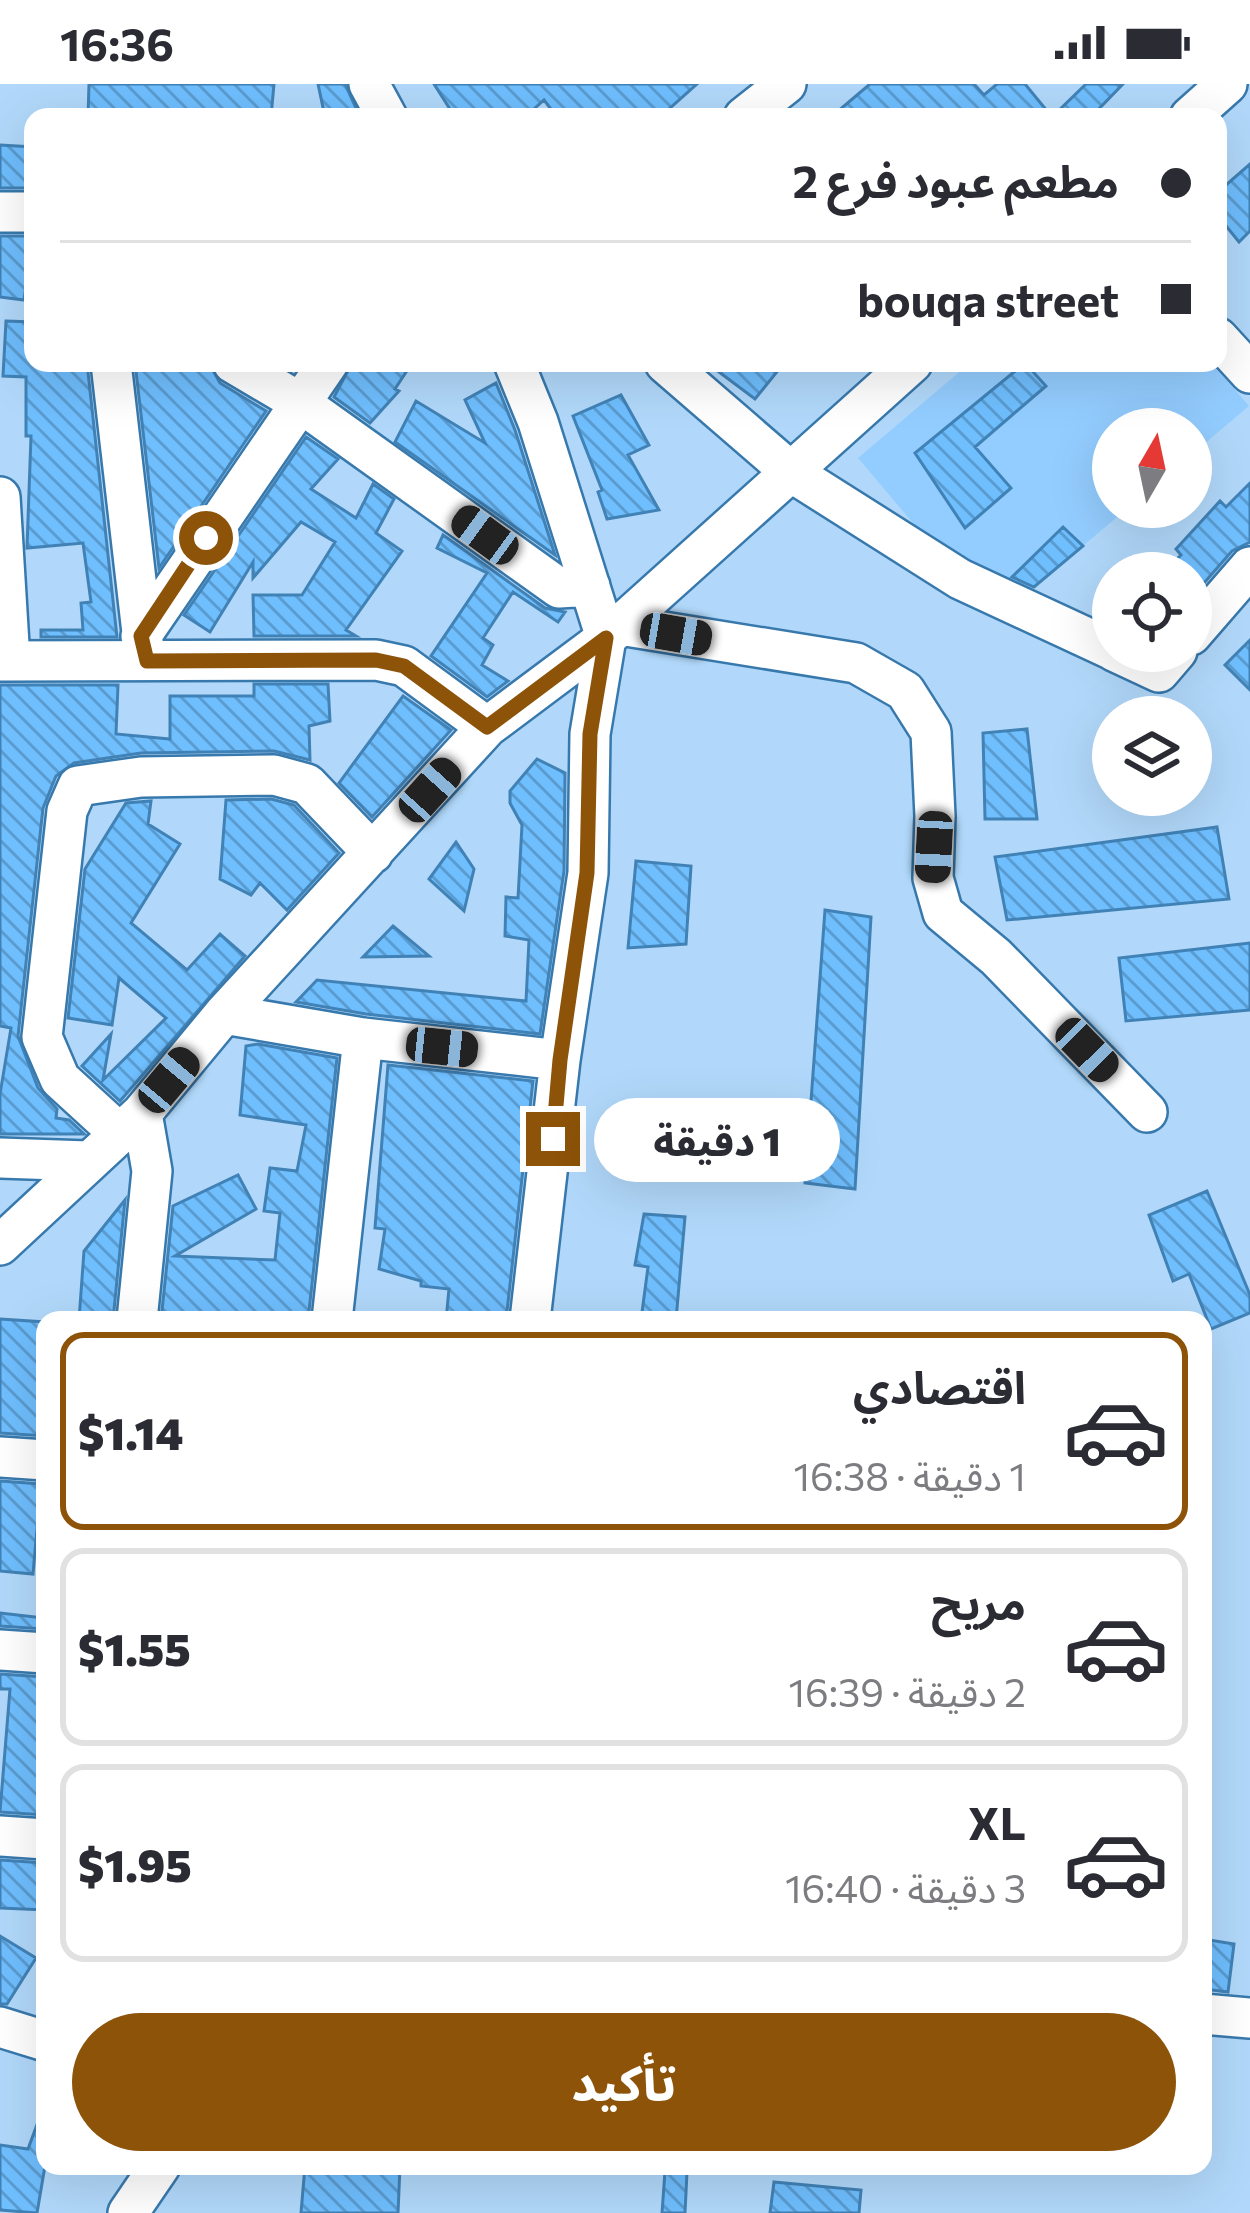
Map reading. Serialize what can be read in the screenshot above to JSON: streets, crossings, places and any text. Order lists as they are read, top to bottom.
{
  "north": "top",
  "page": {
    "status": "16:36",
    "banner": ["مطعم عبود فرع 2", "bouqa street"],
    "bubble": "1 دقيقة",
    "list": [
      {
        "name": "اقتصادي",
        "note": "1 دقيقة · 16:38",
        "value": "$1.14"
      },
      {
        "name": "مريح",
        "note": "2 دقيقة · 16:39",
        "value": "$1.55"
      },
      {
        "name": "XL",
        "note": "3 دقيقة · 16:40",
        "value": "$1.95"
      }
    ],
    "buttons": "تأكيد"
  }
}
